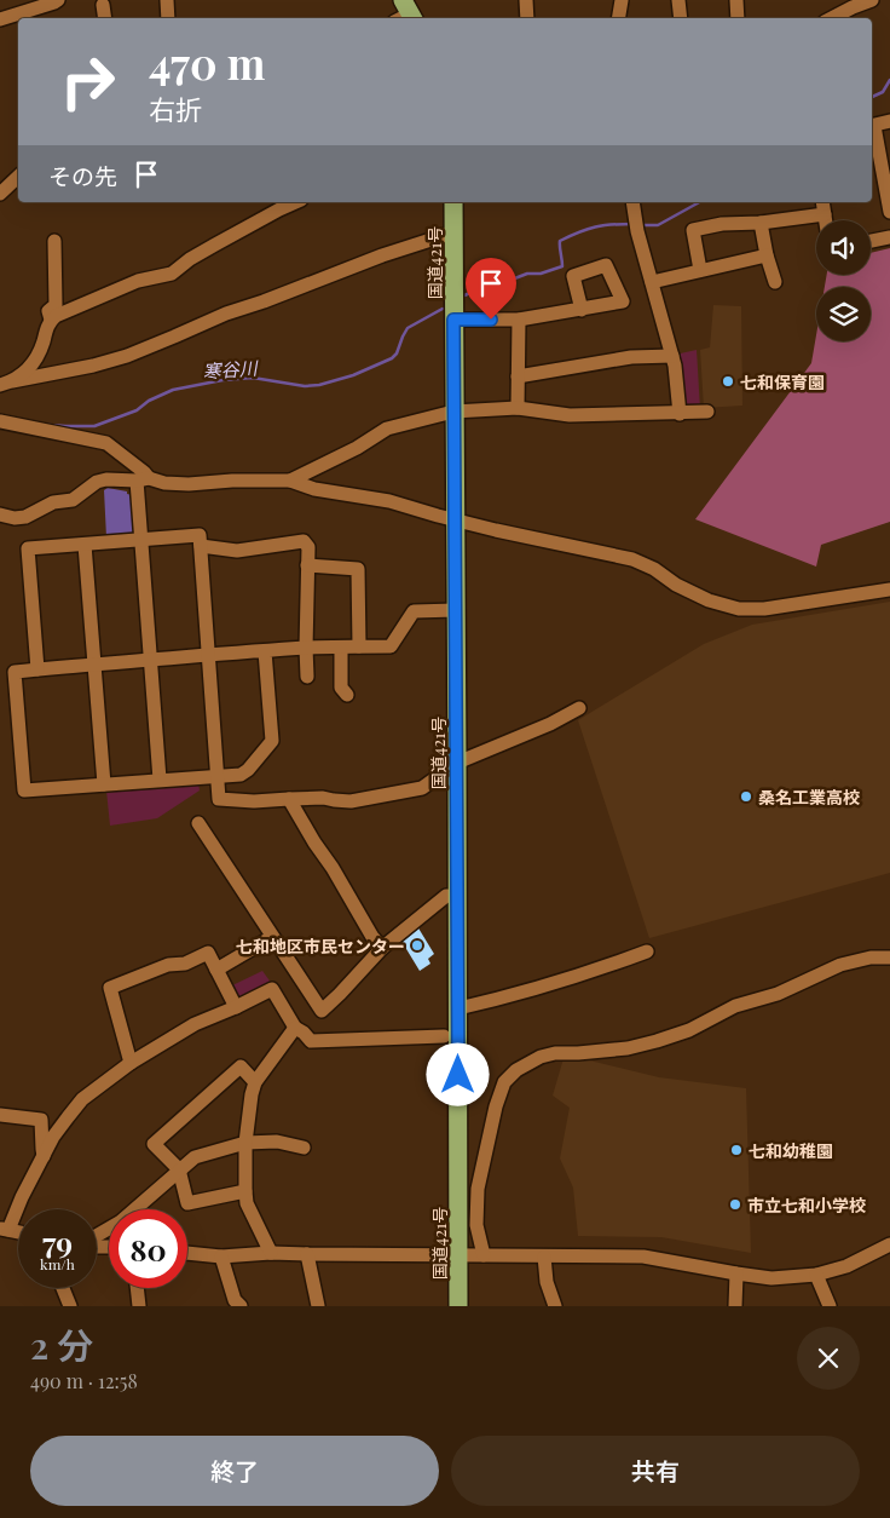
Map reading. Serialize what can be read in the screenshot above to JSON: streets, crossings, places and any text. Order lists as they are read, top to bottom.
{
  "streets": {
    "highway": ["国道421号"]
  },
  "water": ["寒谷川"],
  "places": [
    "七和保育園",
    "桑名工業高校",
    "七和地区市民センター",
    "七和幼稚園",
    "市立七和小学校"
  ],
  "page": {
    "turn": ["470 m", "右折"],
    "then": "その先",
    "speed": "79 km/h",
    "limit": "80",
    "heading": ["2 分", "490 m · 12:58"],
    "buttons": ["終了", "共有"]
  }
}
